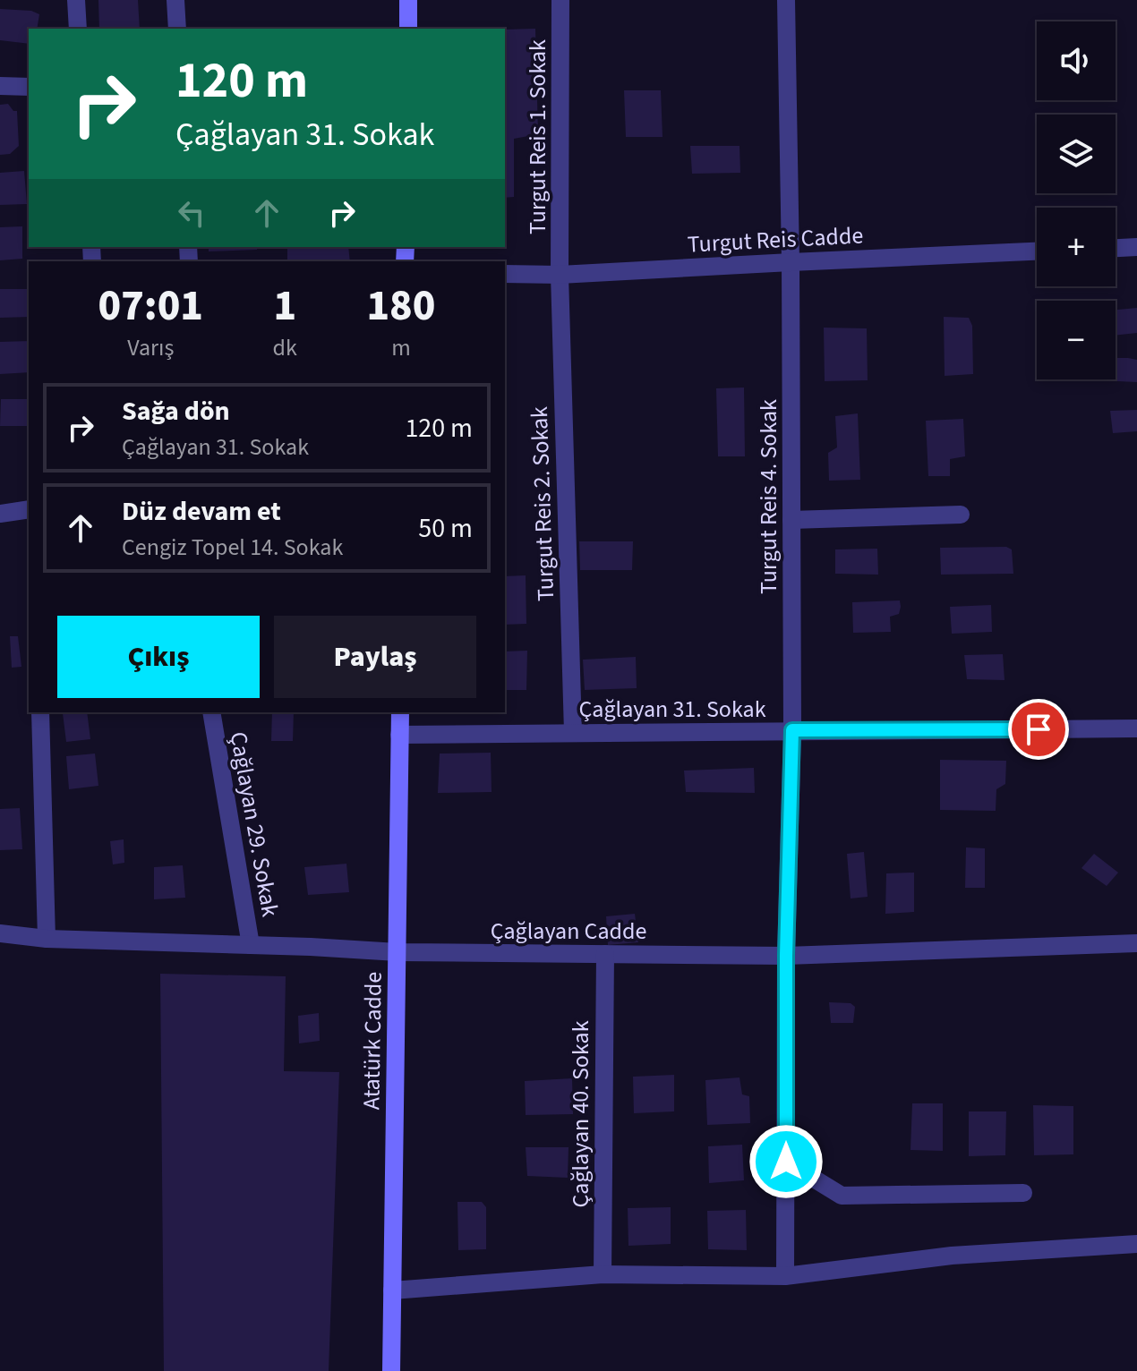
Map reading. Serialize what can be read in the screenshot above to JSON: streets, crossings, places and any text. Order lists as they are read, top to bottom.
{
  "streets": {
    "main road": ["Atatürk Cadde"],
    "street": [
      "Turgut Reis 1. Sokak",
      "Turgut Reis Cadde",
      "Turgut Reis 4. Sokak",
      "Turgut Reis 2. Sokak",
      "Çağlayan 31. Sokak",
      "Çağlayan 29. Sokak",
      "Çağlayan Cadde",
      "Çağlayan 40. Sokak"
    ]
  },
  "crossings": [
    ["Turgut Reis 1. Sokak", "Turgut Reis Cadde"],
    ["Turgut Reis 1. Sokak", "Turgut Reis 2. Sokak"],
    ["Turgut Reis Cadde", "Turgut Reis 4. Sokak"],
    ["Turgut Reis Cadde", "Turgut Reis 2. Sokak"],
    ["Turgut Reis 4. Sokak", "Çağlayan 31. Sokak"],
    ["Turgut Reis 4. Sokak", "Çağlayan Cadde"],
    ["Turgut Reis 2. Sokak", "Çağlayan 31. Sokak"],
    ["Çağlayan 31. Sokak", "Atatürk Cadde"],
    ["Çağlayan 29. Sokak", "Çağlayan Cadde"],
    ["Çağlayan Cadde", "Atatürk Cadde"],
    ["Çağlayan Cadde", "Çağlayan 40. Sokak"]
  ],
  "page": {
    "map_buttons": ["+", "−"],
    "turn": ["120 m", "Çağlayan 31. Sokak"],
    "eta": [
      "07:01",
      "Varış",
      "1",
      "dk",
      "180",
      "m"
    ],
    "list": [
      {
        "name": "Sağa dön",
        "note": "Çağlayan 31. Sokak",
        "value": "120 m"
      },
      {
        "name": "Düz devam et",
        "note": "Cengiz Topel 14. Sokak",
        "value": "50 m"
      }
    ],
    "buttons": ["Çıkış", "Paylaş"]
  }
}
